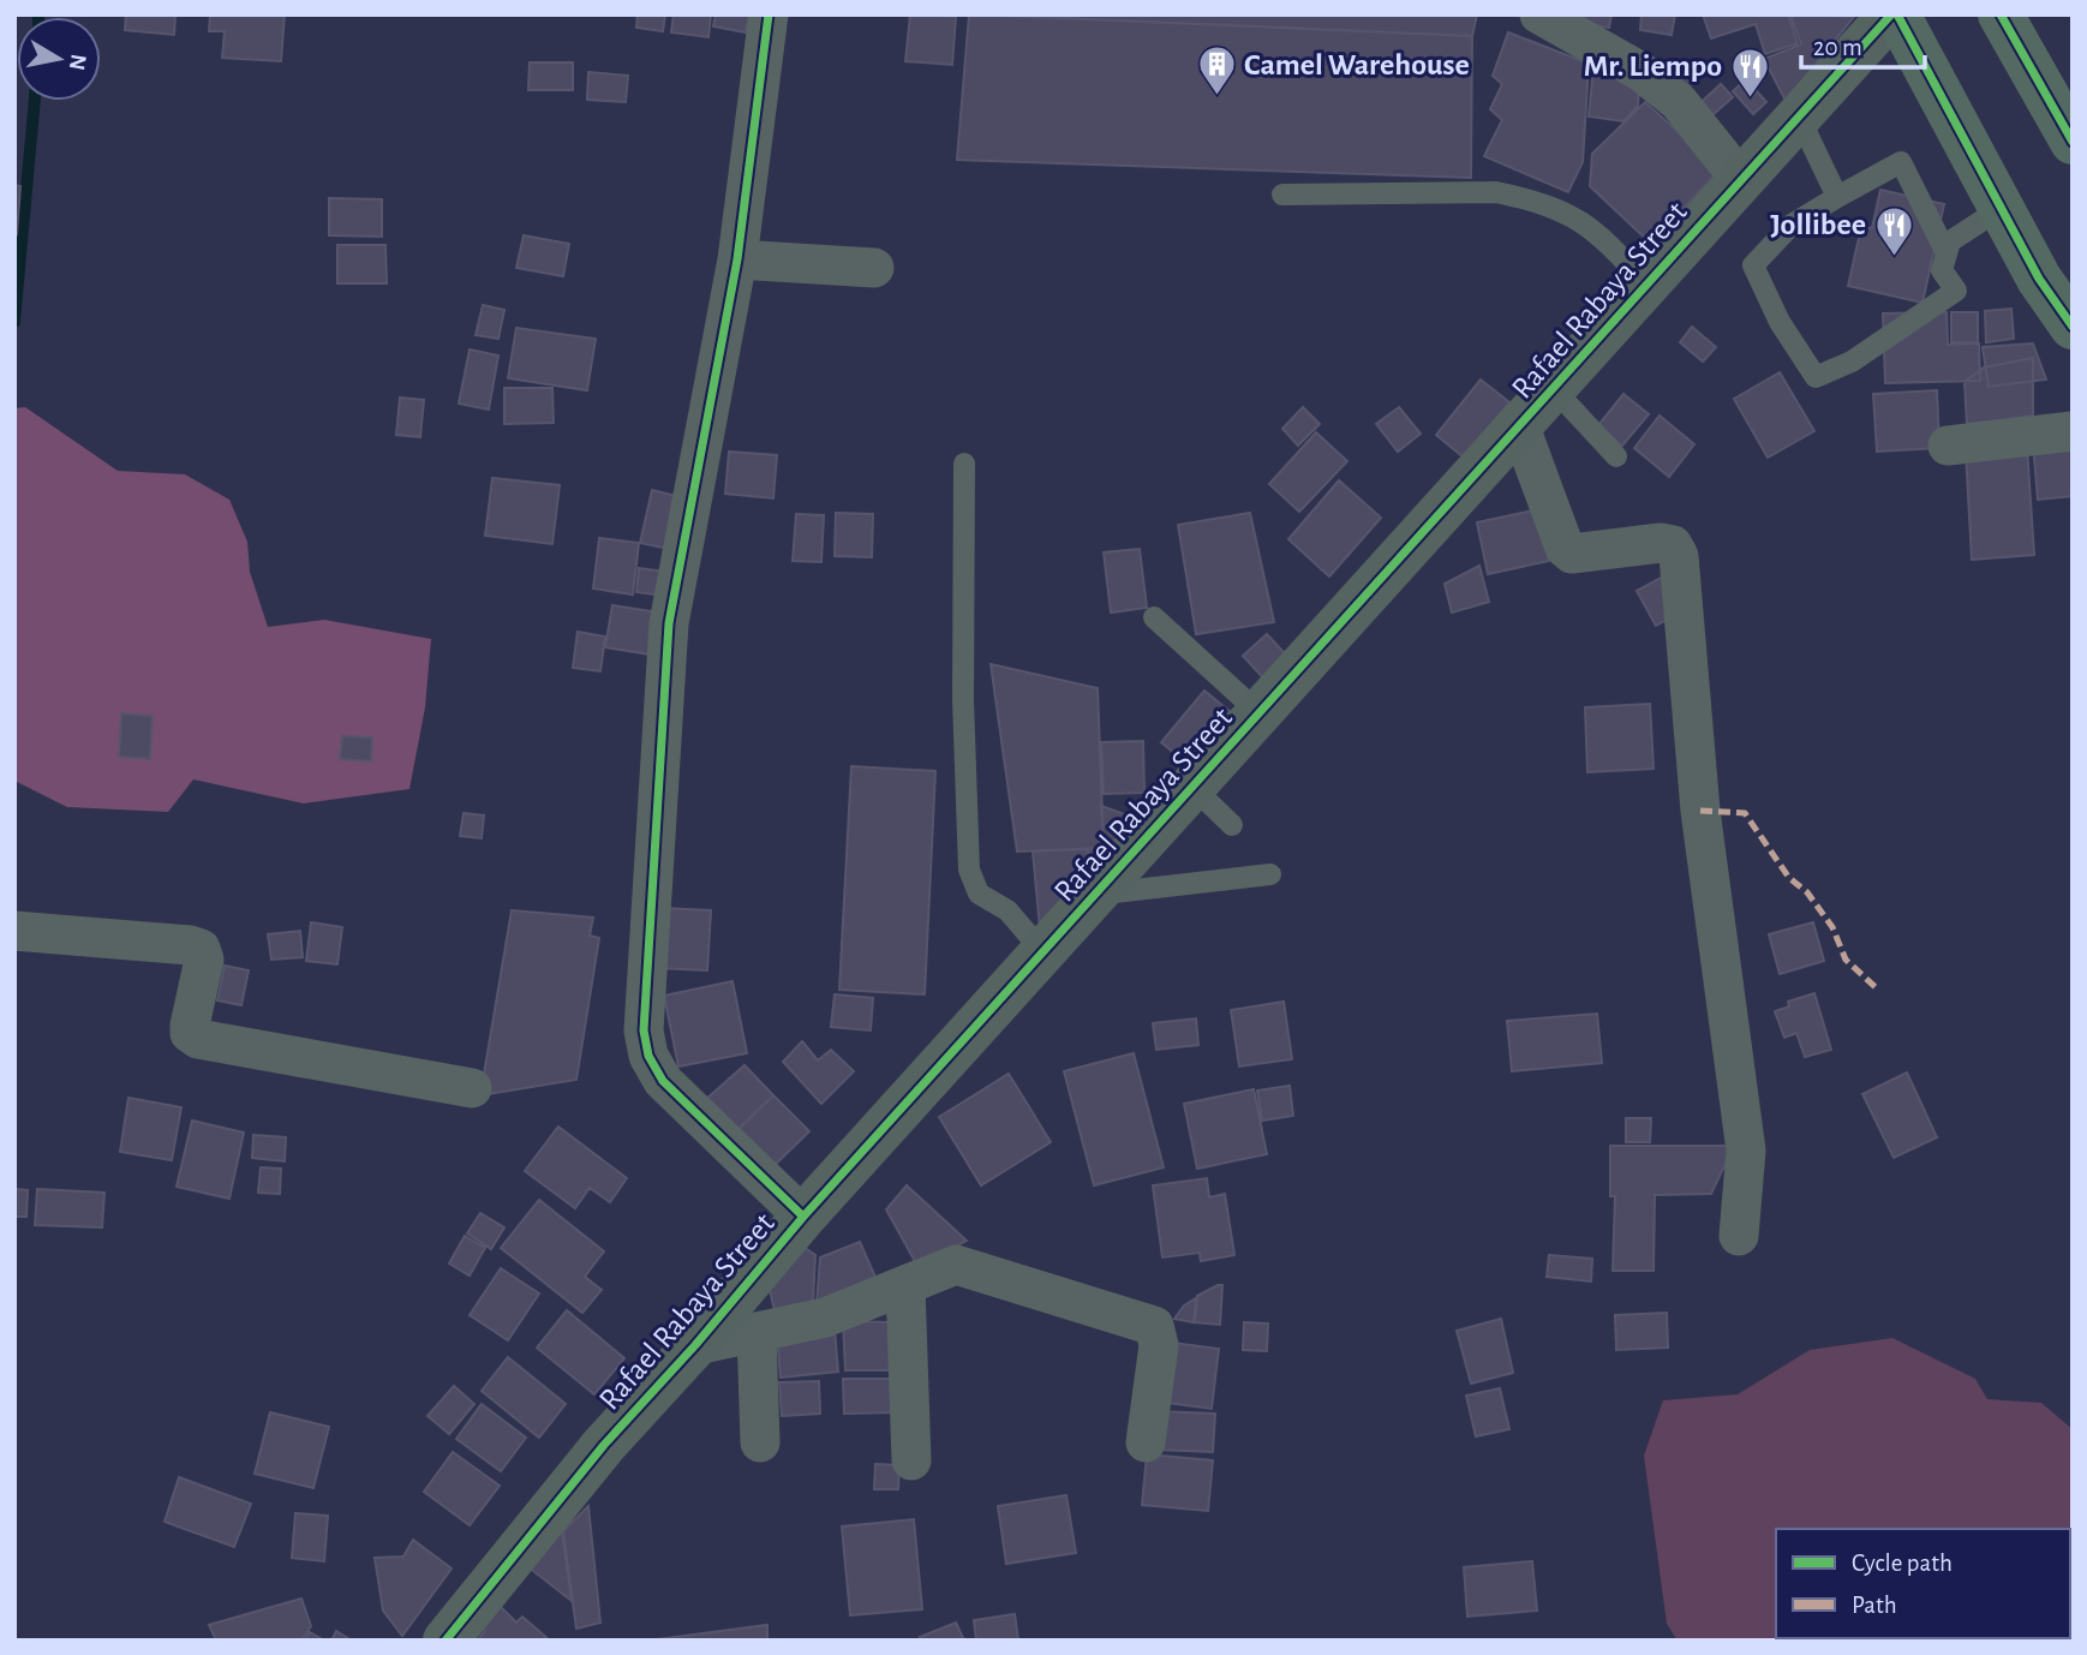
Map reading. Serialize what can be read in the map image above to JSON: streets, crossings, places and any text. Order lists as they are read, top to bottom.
{
  "streets": {
    "street": ["Rafael Rabaya Street"]
  },
  "places": {
    "building": ["Camel Warehouse"],
    "restaurant": ["Mr. Liempo", "Jollibee"]
  },
  "legend": ["Cycle path", "Path"],
  "scale_bar": "20 m",
  "north": "right"
}
